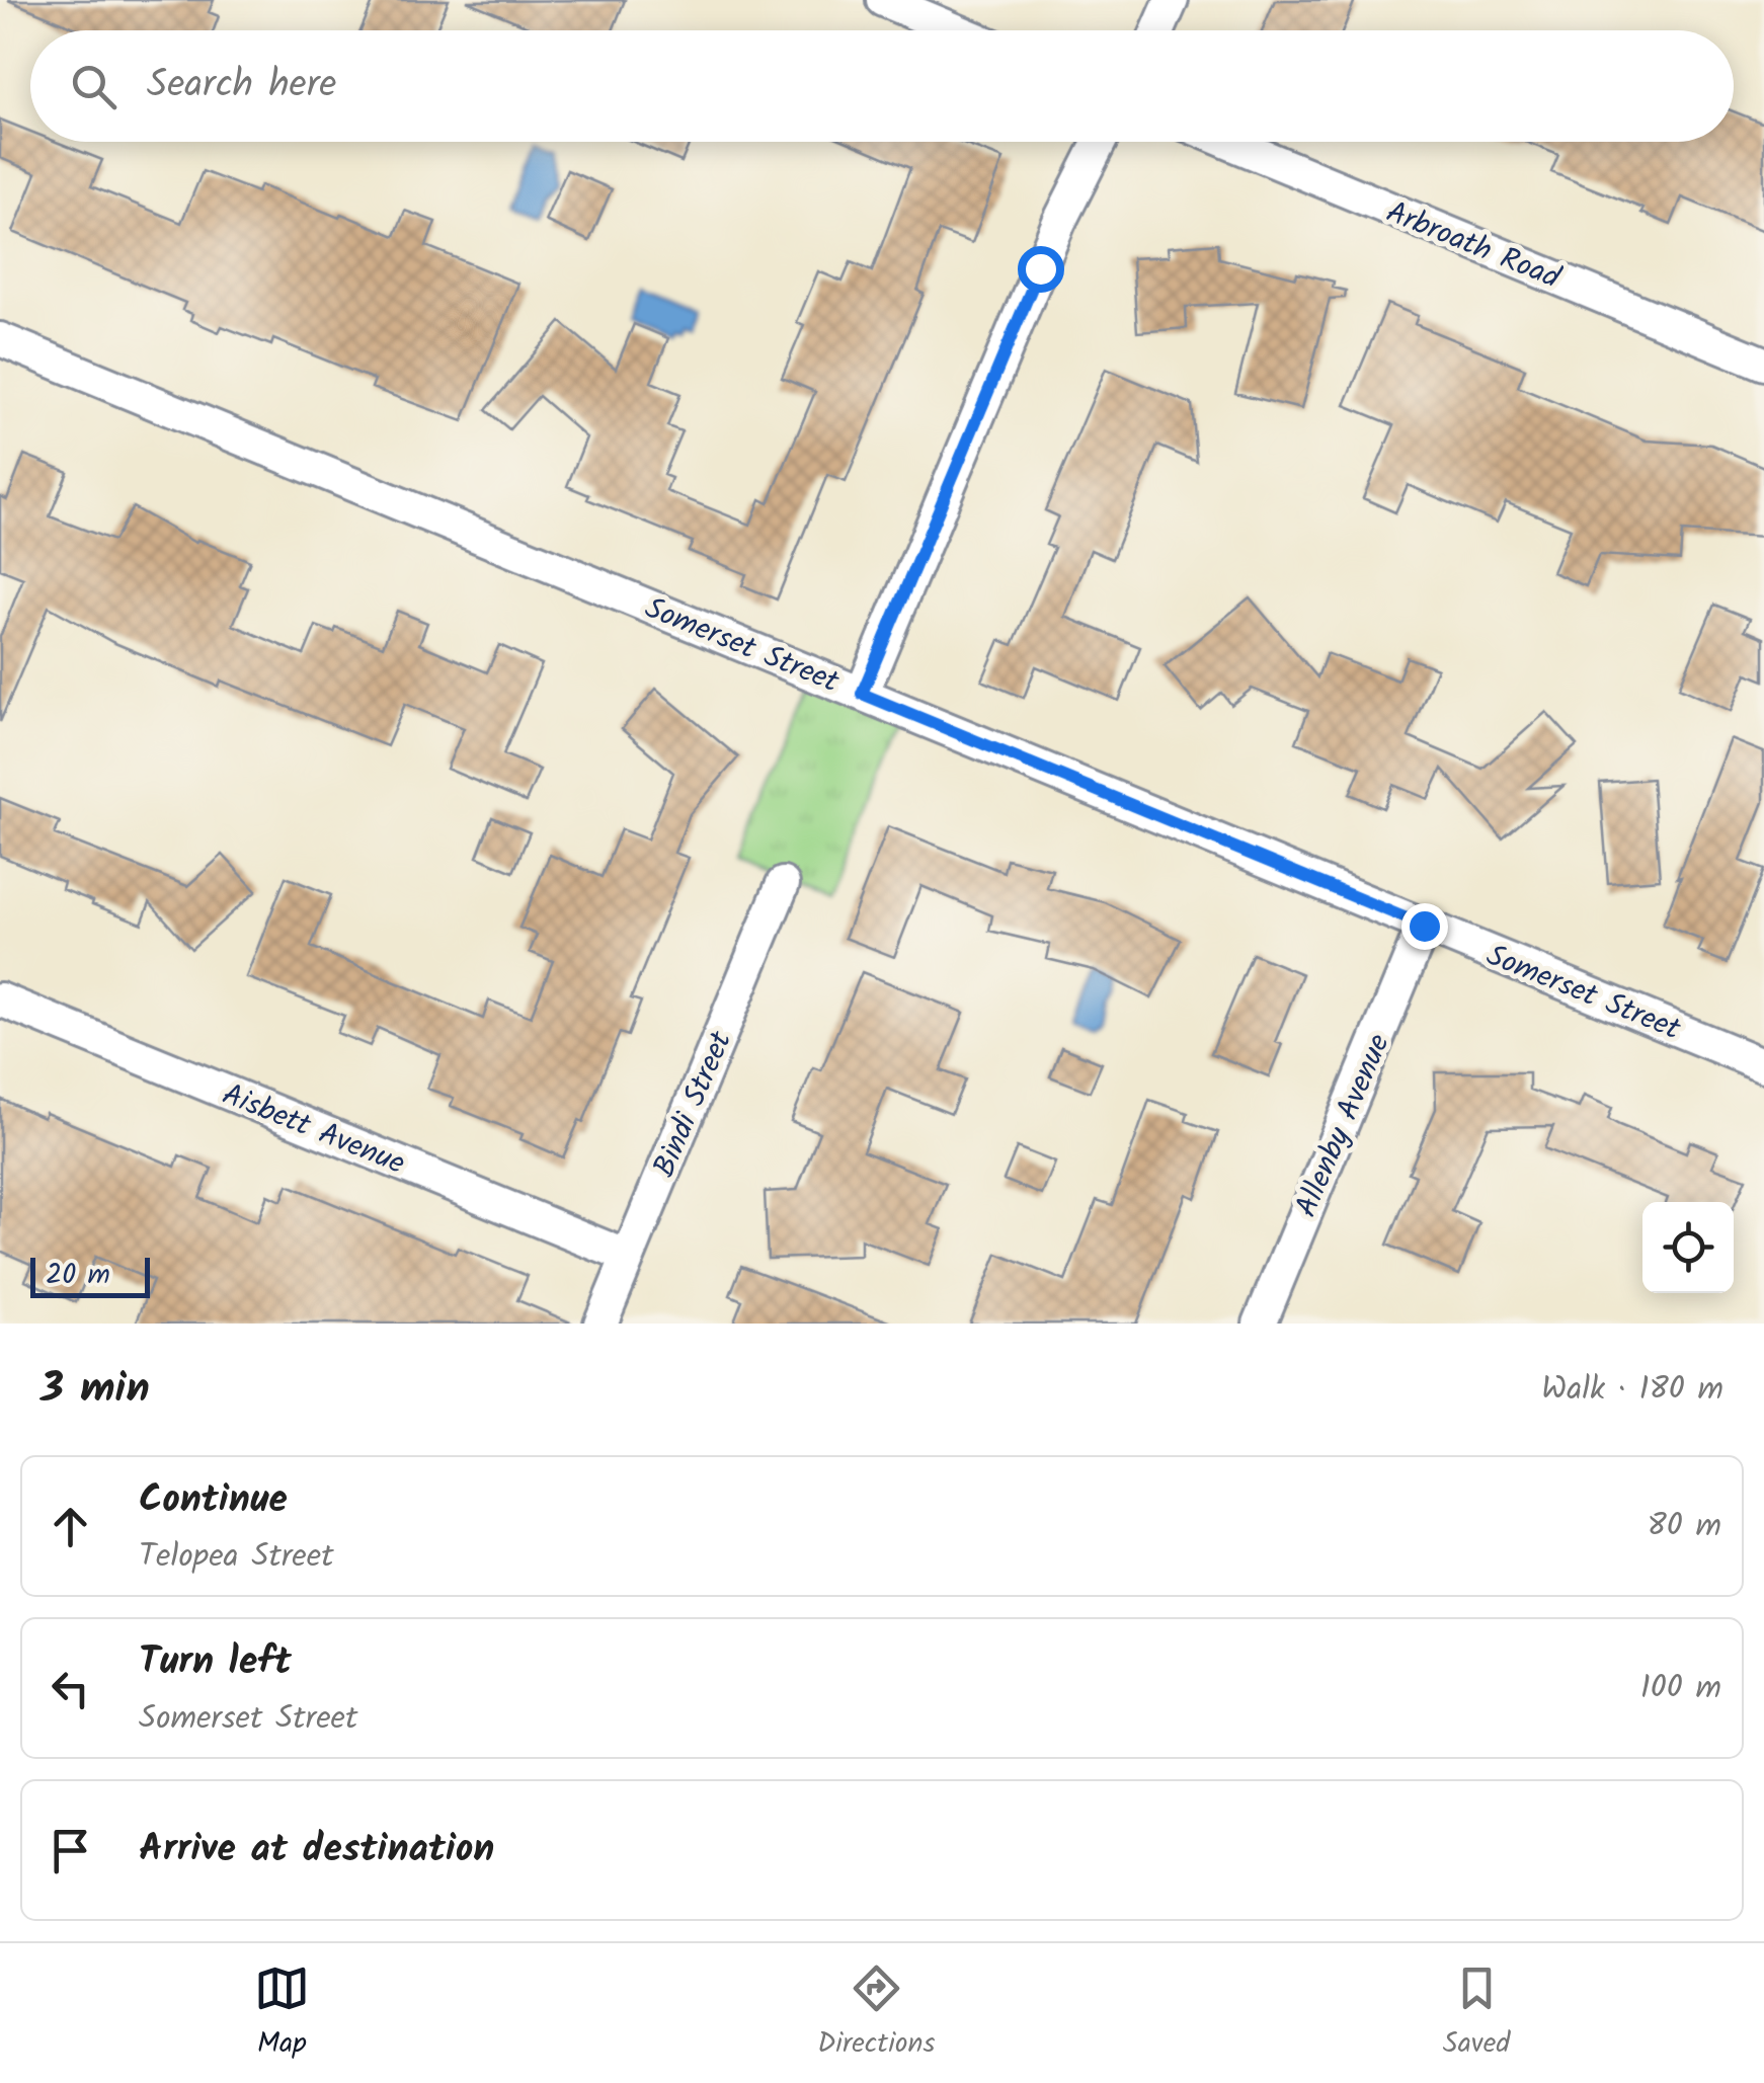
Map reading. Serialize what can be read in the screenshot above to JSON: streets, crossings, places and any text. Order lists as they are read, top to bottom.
{
  "streets": {
    "street": [
      "Arbroath Road",
      "Somerset Street",
      "Bindi Street",
      "Allenby Avenue",
      "Aisbett Avenue"
    ]
  },
  "crossings": [
    ["Somerset Street", "Allenby Avenue"],
    ["Bindi Street", "Aisbett Avenue"]
  ],
  "scale_bar": "20 m",
  "page": {
    "search": "Search here",
    "scale": "20 m",
    "heading": ["3 min", "Walk · 180 m"],
    "list": [
      ["Continue", "Telopea Street", "80 m"],
      ["Turn left", "Somerset Street", "100 m"],
      "Arrive at destination"
    ],
    "nav": ["Map", "Directions", "Saved"]
  }
}
